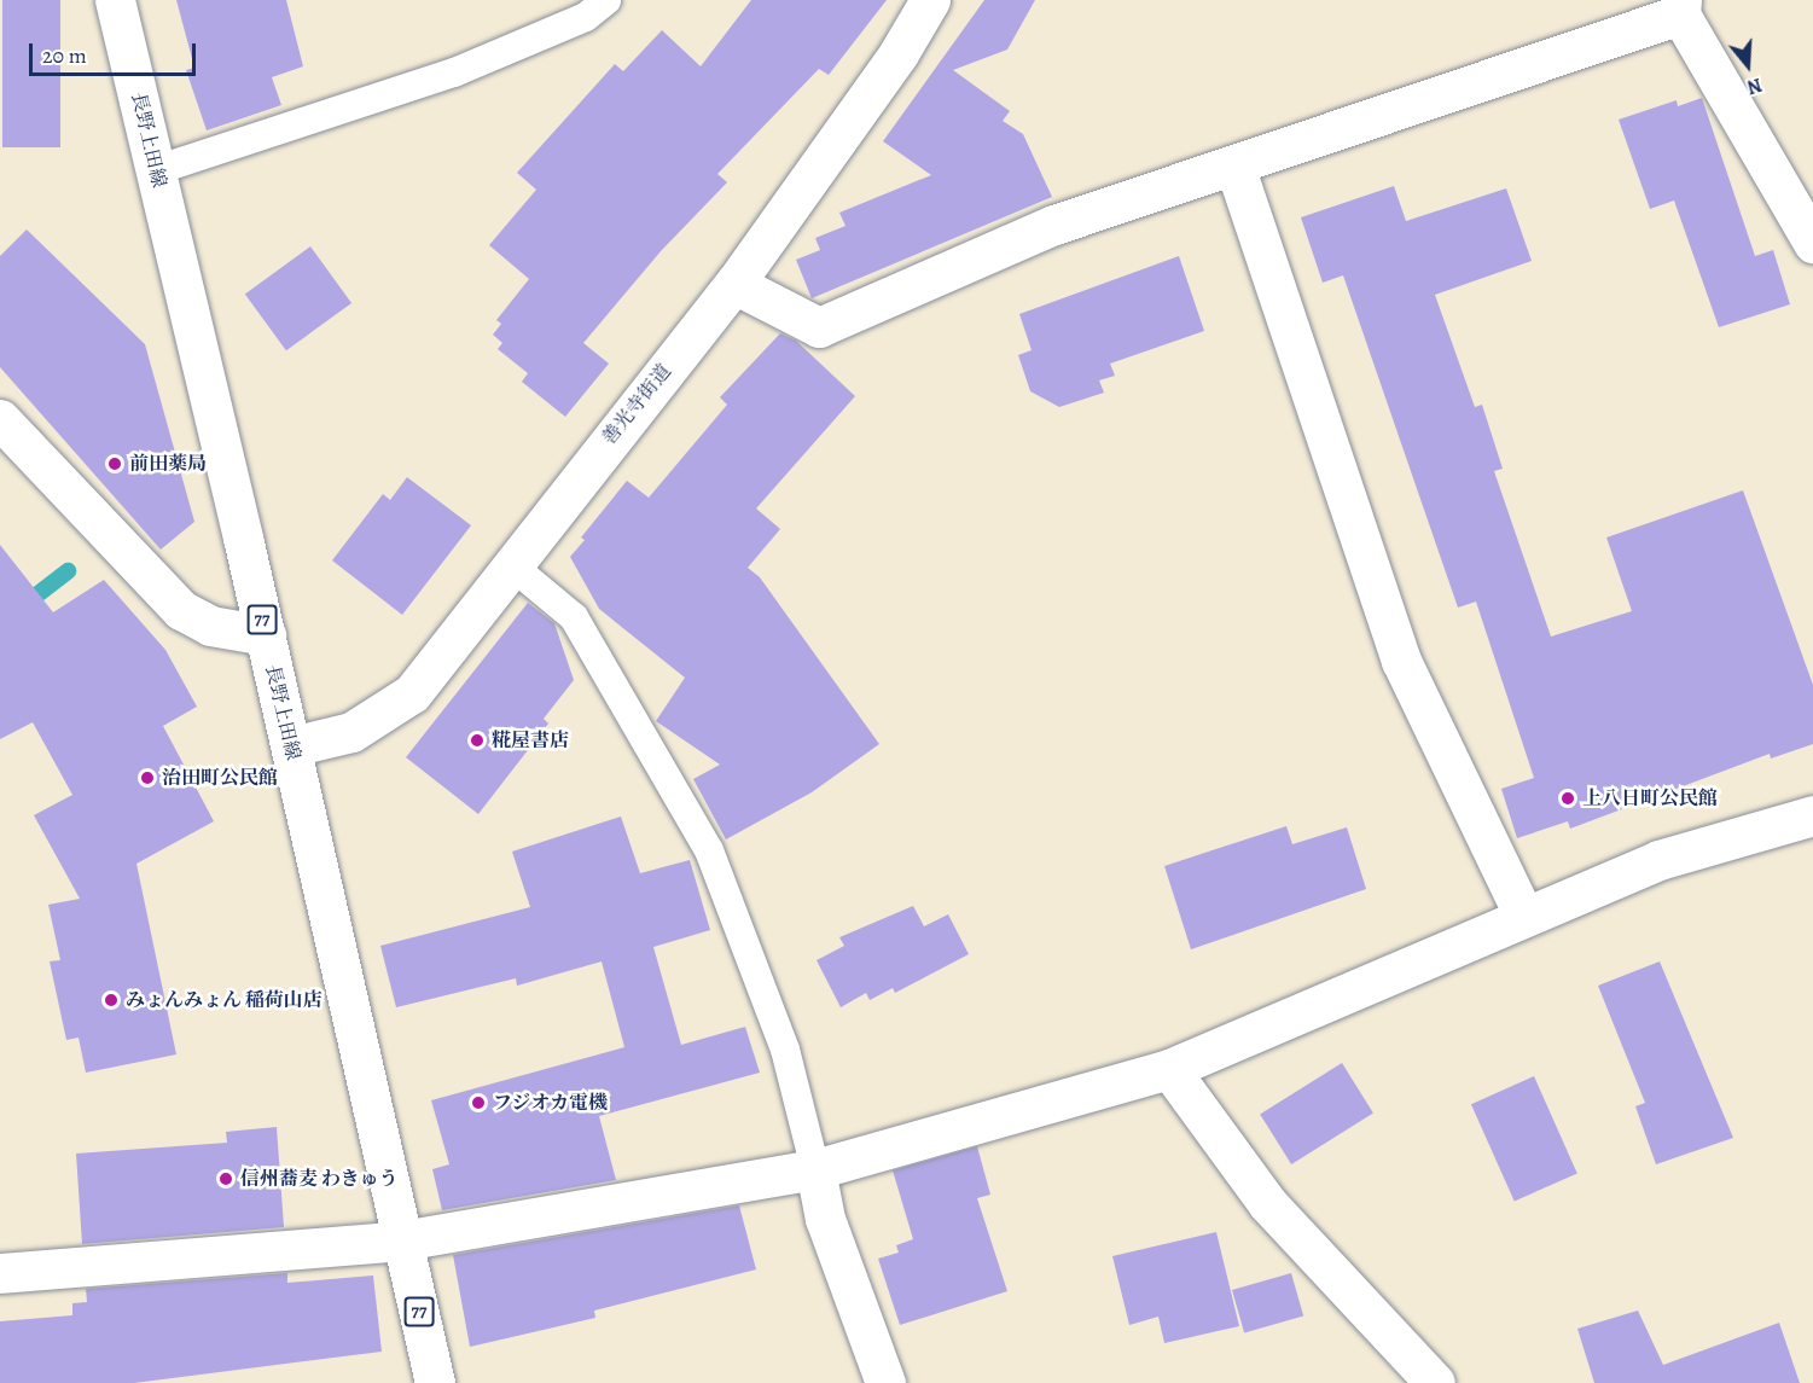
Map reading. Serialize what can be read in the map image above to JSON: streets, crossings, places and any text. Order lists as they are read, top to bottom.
{
  "streets": {
    "street": ["長野上田線", "善光寺街道", "77"]
  },
  "crossings": [
    ["長野上田線", "善光寺街道"]
  ],
  "places": [
    "前田薬局",
    "糀屋書店",
    "治田町公民館",
    "上八日町公民館",
    "みょんみょん 稲荷山店",
    "フジオカ電機",
    "信州蕎麦 わきゅう"
  ],
  "scale_bar": "20 m",
  "north": "bottom"
}
